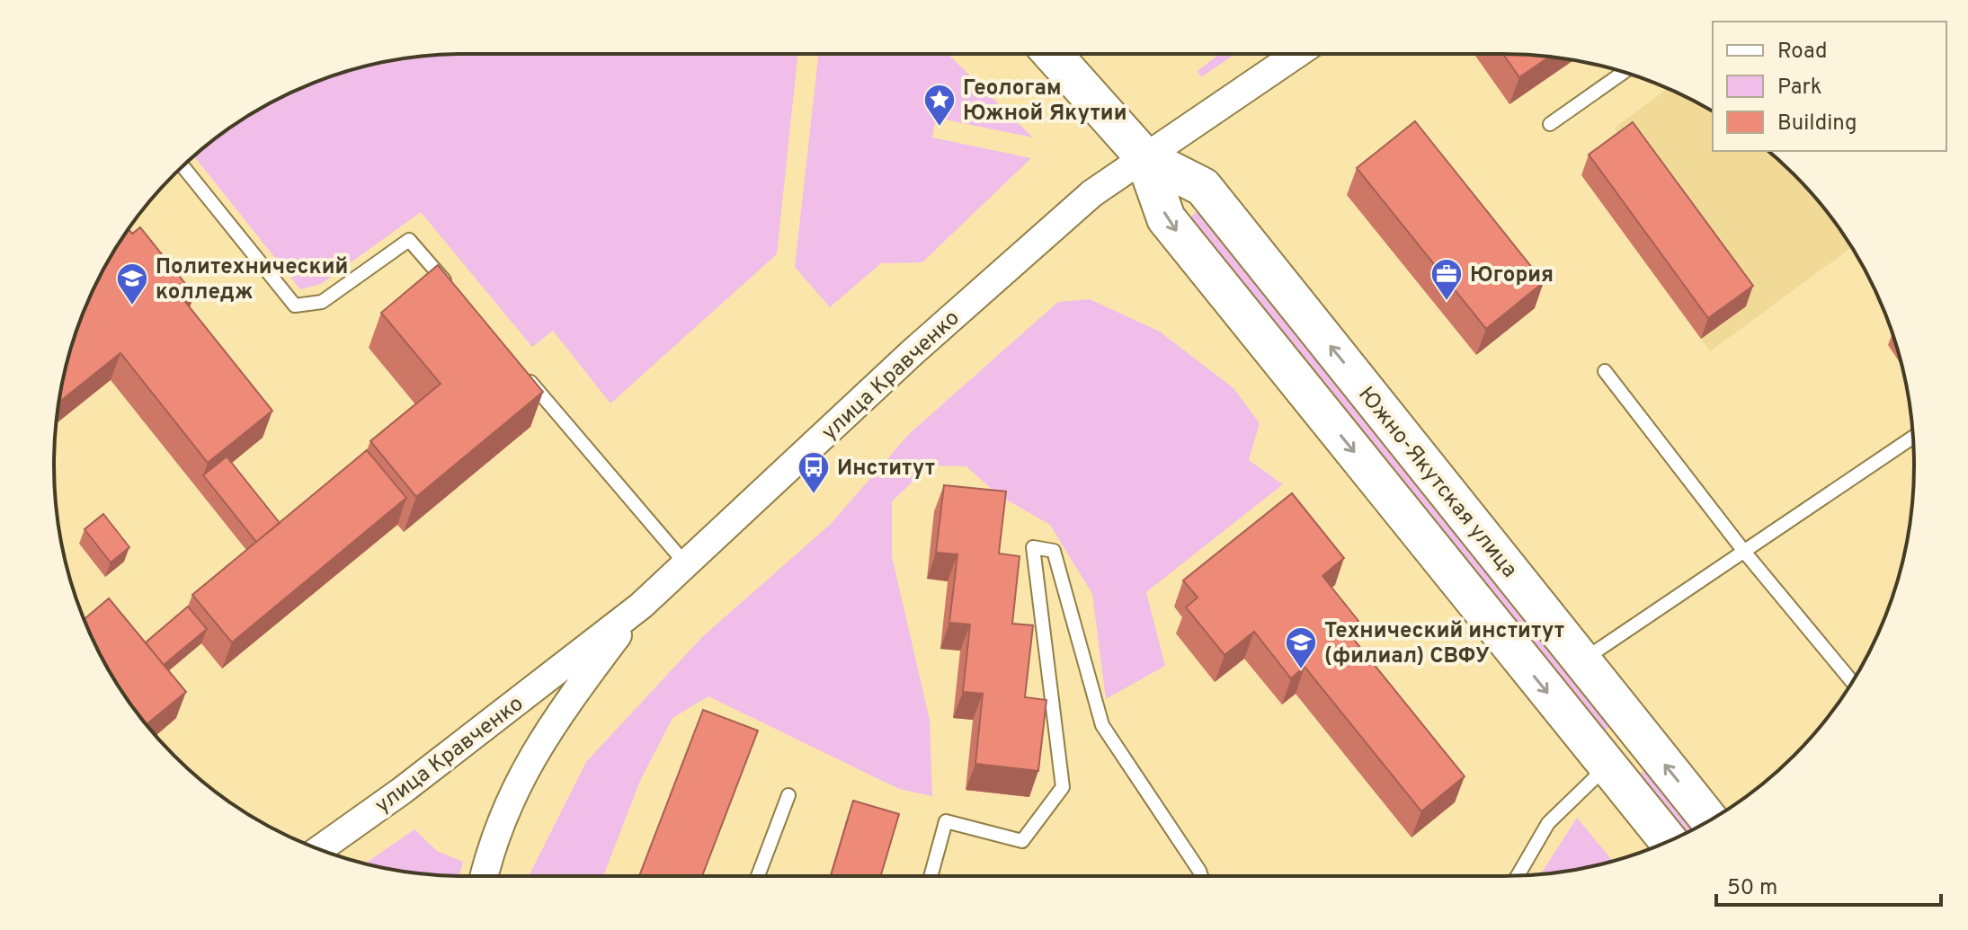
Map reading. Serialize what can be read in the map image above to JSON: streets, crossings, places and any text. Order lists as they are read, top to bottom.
{
  "streets": {
    "street": ["улица Кравченко", "Южно-Якутская улица"]
  },
  "crossings": [
    ["улица Кравченко", "Южно-Якутская улица"]
  ],
  "places": {
    "place": ["Геологам Южной Якутии"],
    "office": ["Югория"],
    "school or university": ["Политехнический колледж", "Технический институт (филиал) СВФУ"],
    "bus stop": ["Институт"]
  },
  "legend": ["Road", "Park", "Building"],
  "scale_bar": "50 m"
}
